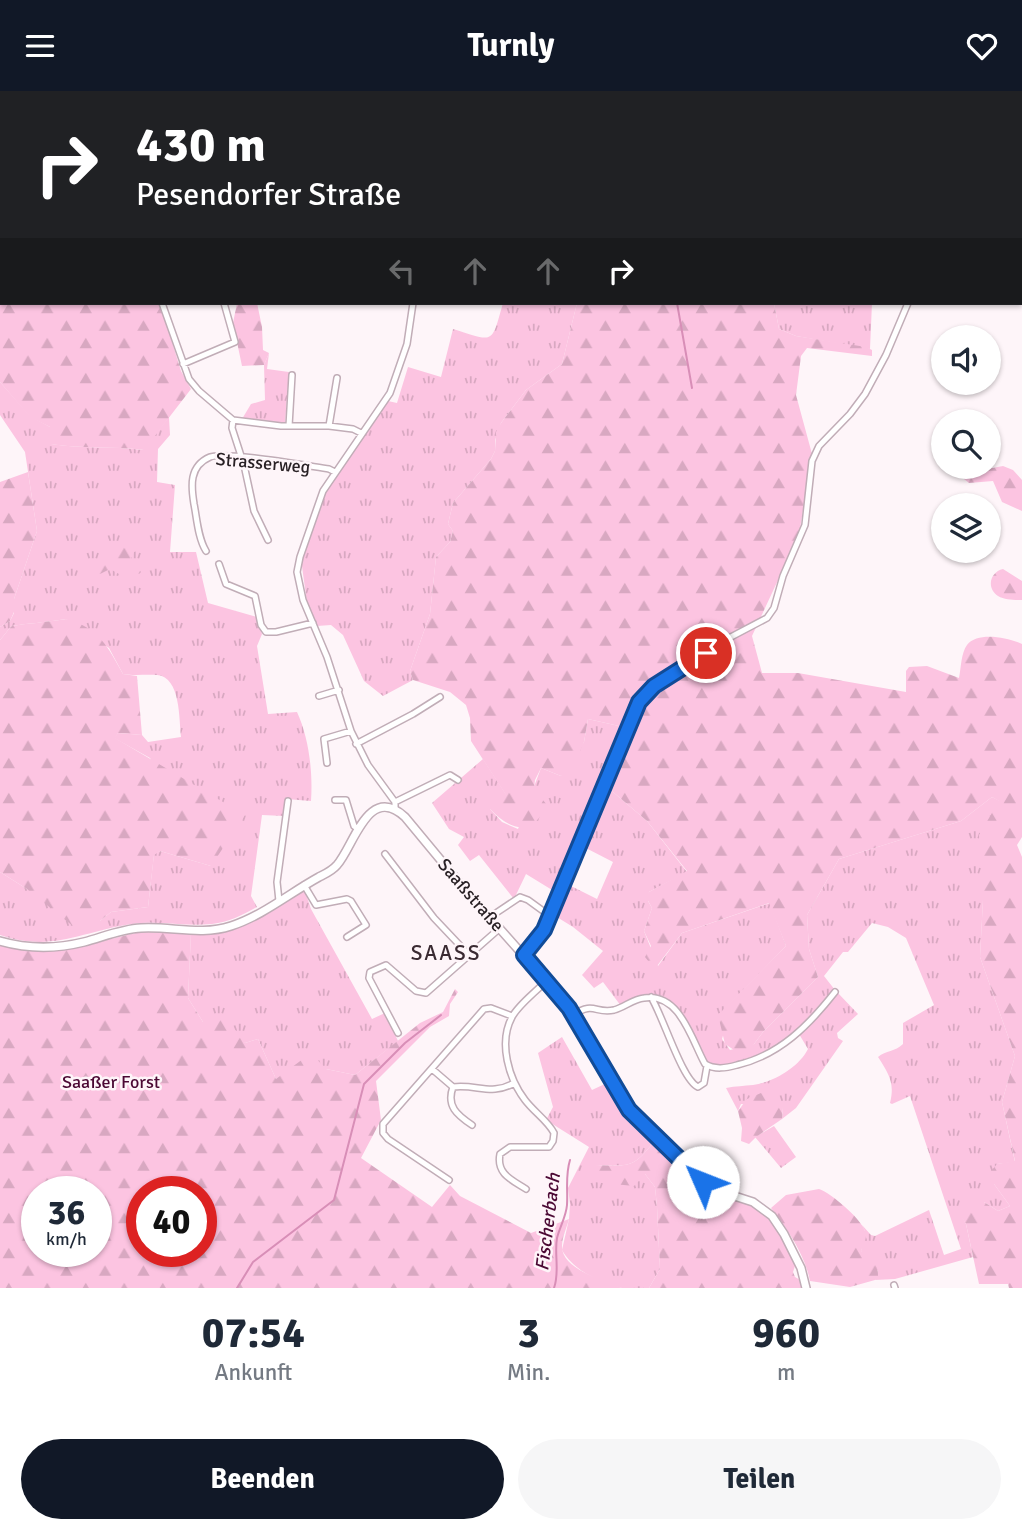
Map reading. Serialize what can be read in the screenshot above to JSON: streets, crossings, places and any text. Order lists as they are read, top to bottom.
{
  "streets": {
    "street": ["Strasserweg", "Saaßstraße"]
  },
  "districts": ["SAASS"],
  "water": ["Fischerbach"],
  "parks": ["Saaßer Forst"],
  "page": {
    "header": "Turnly",
    "turn": ["430 m", "Pesendorfer Straße"],
    "speed": "36 km/h",
    "limit": "40",
    "eta": [
      "07:54",
      "Ankunft",
      "3",
      "Min.",
      "960",
      "m"
    ],
    "buttons": ["Beenden", "Teilen"]
  }
}
